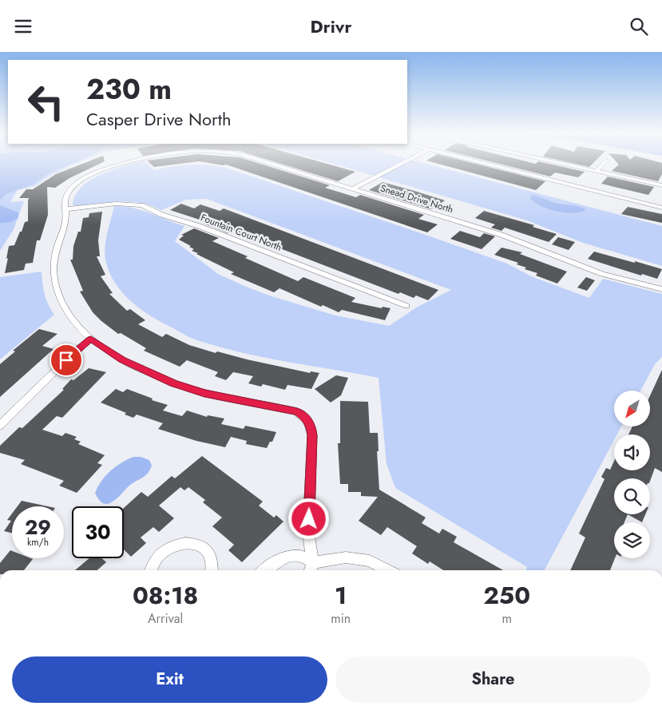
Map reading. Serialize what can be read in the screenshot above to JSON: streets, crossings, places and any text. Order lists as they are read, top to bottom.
{
  "streets": {
    "street": ["Snead Drive North", "Fountain Court North"]
  },
  "crossings": [
    ["Snead Drive North", "Fountain Court North"]
  ],
  "north": "bottom left",
  "page": {
    "header": "Drivr",
    "turn": ["230 m", "Casper Drive North"],
    "speed": "29 km/h",
    "limit": "30",
    "eta": [
      "08:18",
      "Arrival",
      "1",
      "min",
      "250",
      "m"
    ],
    "buttons": ["Exit", "Share"]
  }
}
